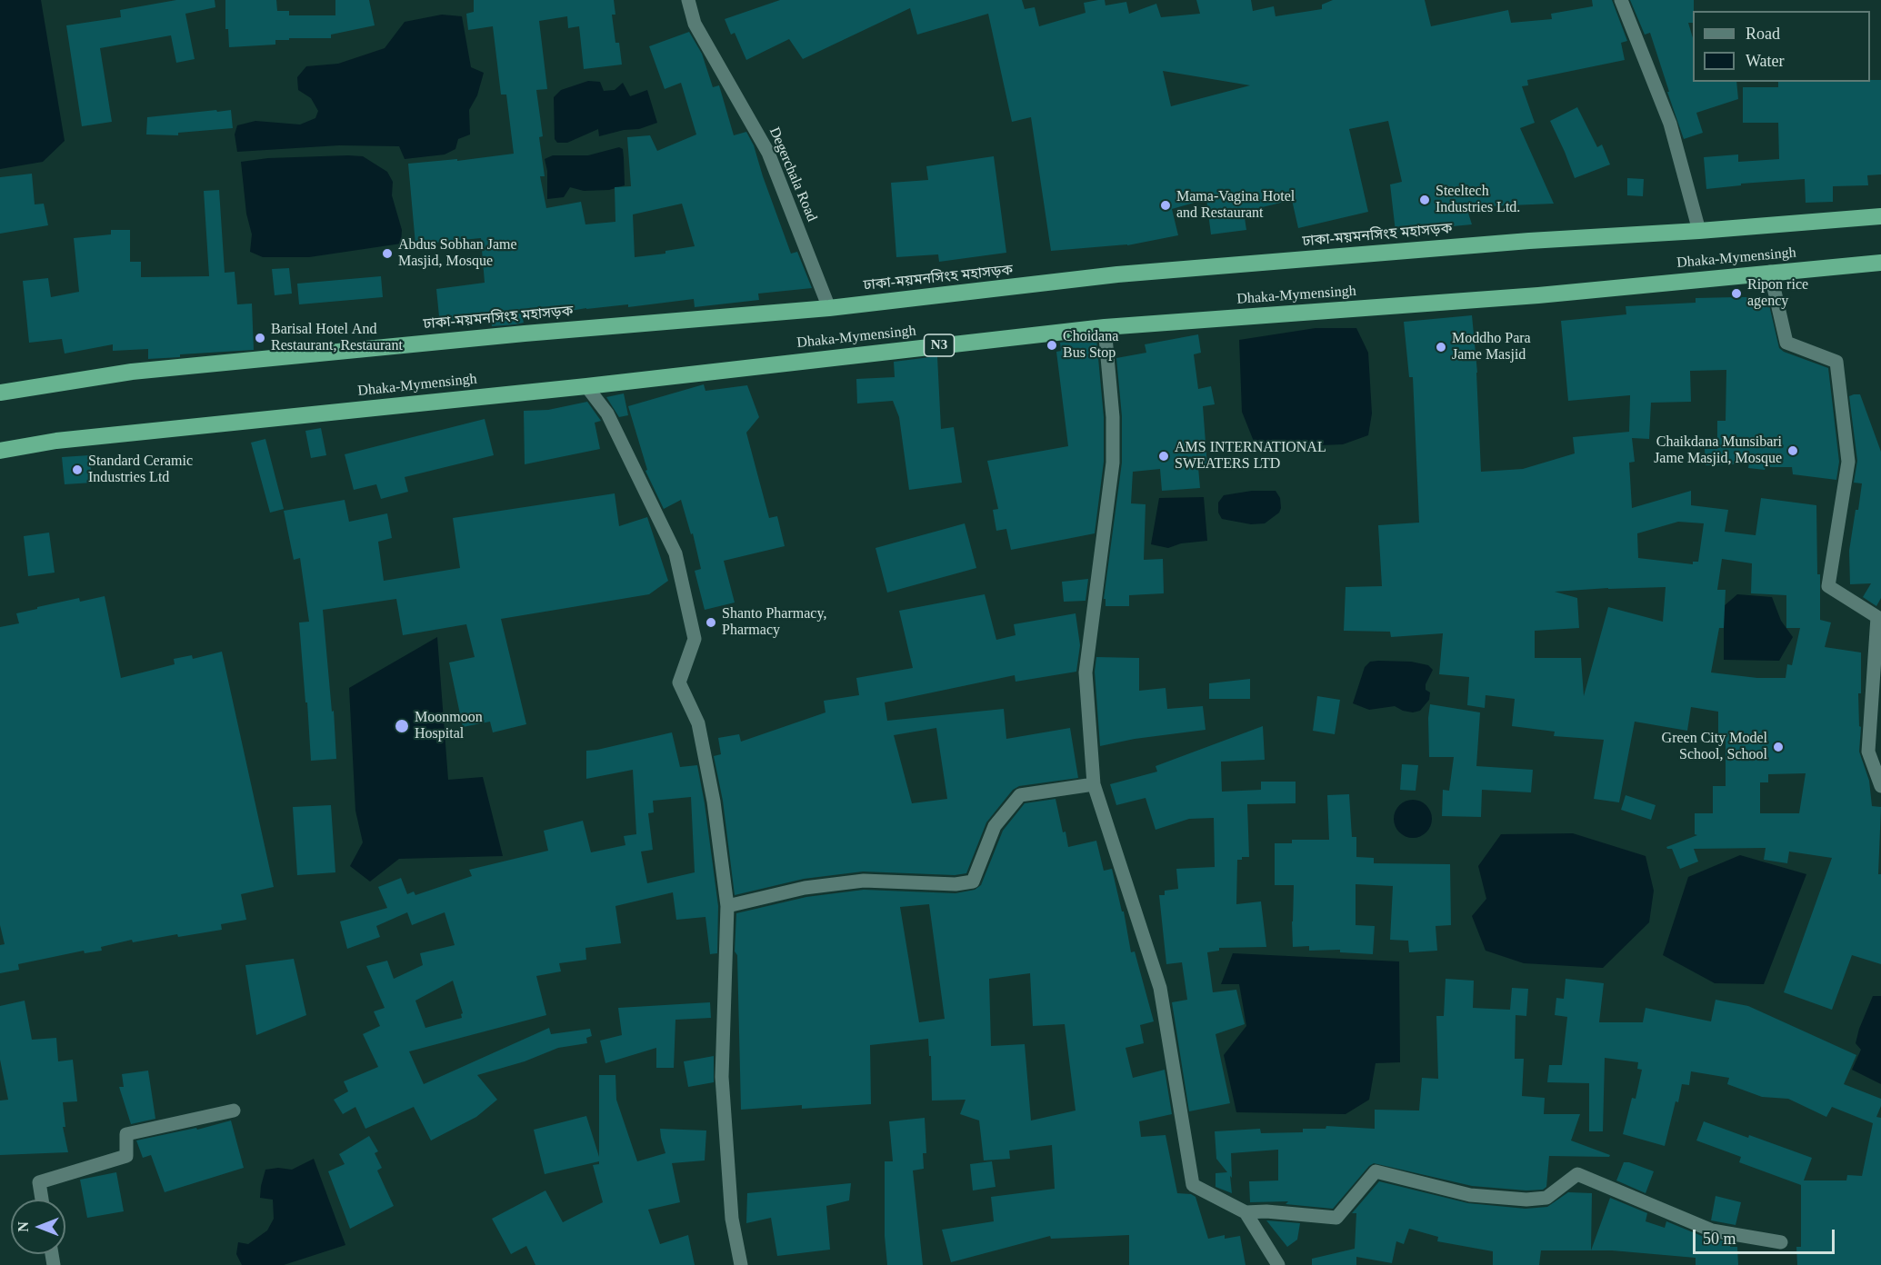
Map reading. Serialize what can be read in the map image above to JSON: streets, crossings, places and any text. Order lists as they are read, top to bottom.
{
  "streets": {
    "highway": ["ঢাকা-ময়মনসিংহ মহাসড়ক", "Dhaka-Mymensingh", "N3"],
    "street": ["Degerchala Road"]
  },
  "crossings": [
    ["Degerchala Road", "ঢাকা-ময়মনসিংহ মহাসড়ক"]
  ],
  "places": [
    "Steeltech Industries Ltd.",
    "Mama-Vagina Hotel and Restaurant",
    "Abdus Sobhan Jame Masjid, Mosque",
    "Ripon rice agency",
    "Barisal Hotel And Restaurant, Restaurant",
    "Choidana Bus Stop",
    "Moddho Para Jame Masjid",
    "Chaikdana Munsibari Jame Masjid, Mosque",
    "AMS INTERNATIONAL SWEATERS LTD",
    "Standard Ceramic Industries Ltd",
    "Shanto Pharmacy, Pharmacy",
    "Moonmoon Hospital",
    "Green City Model School, School"
  ],
  "legend": ["Road", "Water"],
  "scale_bar": "50 m",
  "north": "left"
}
